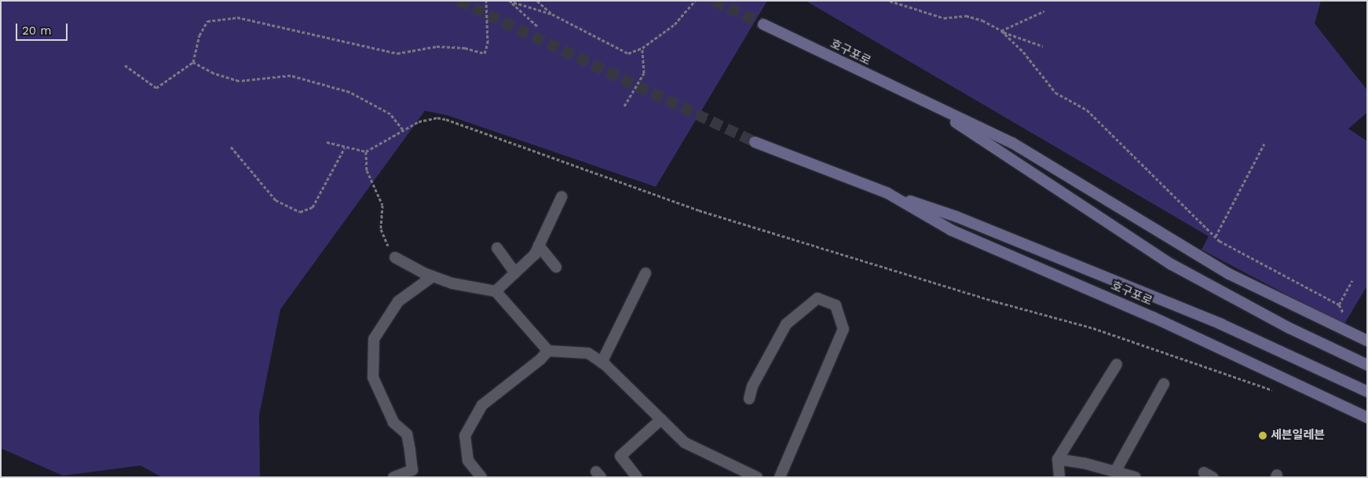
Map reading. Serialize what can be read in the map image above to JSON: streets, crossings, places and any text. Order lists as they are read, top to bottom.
{
  "streets": {
    "main road": ["호구포로"]
  },
  "places": ["세븐일레븐"],
  "scale_bar": "20 m"
}
